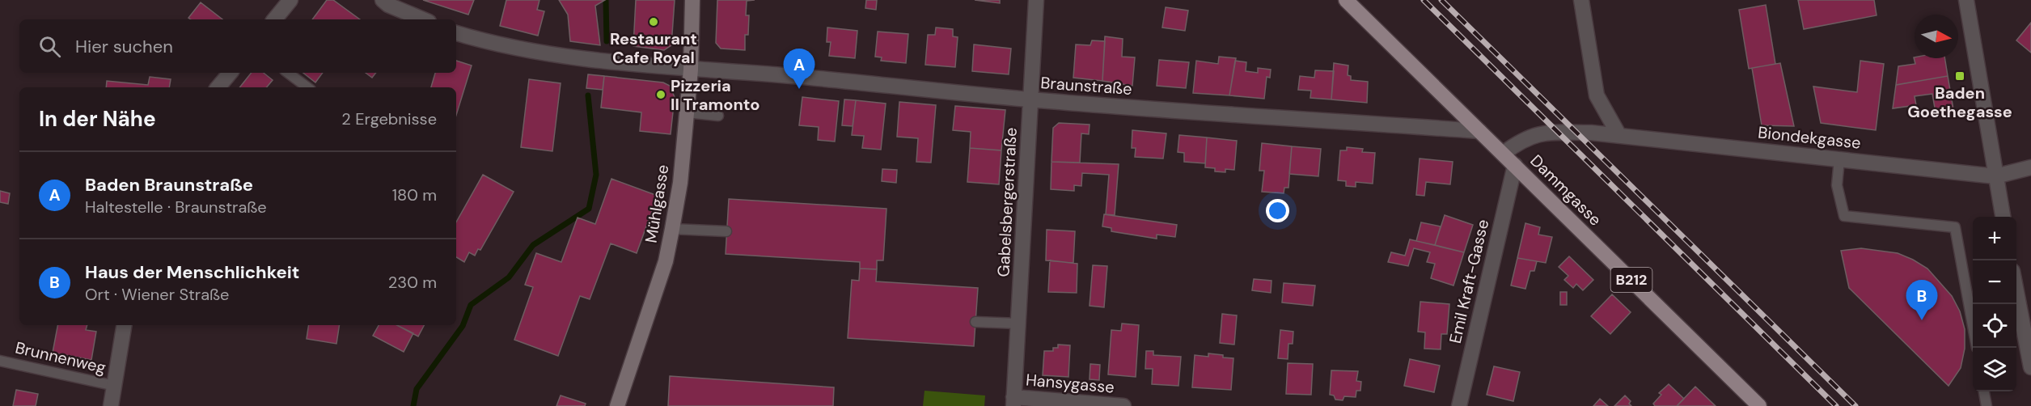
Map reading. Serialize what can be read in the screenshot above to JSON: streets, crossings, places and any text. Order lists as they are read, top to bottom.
{
  "streets": {
    "main road": ["Dammgasse", "B212"],
    "street": [
      "Braunstraße",
      "Biondekgasse",
      "Gabelsbergerstraße",
      "Mühlgasse",
      "Emil Kraft-Gasse",
      "Hansygasse"
    ],
    "lane": ["Brunnenweg"]
  },
  "crossings": [
    ["Braunstraße", "Dammgasse"],
    ["Braunstraße", "Gabelsbergerstraße"],
    ["Braunstraße", "Mühlgasse"],
    ["Biondekgasse", "Dammgasse"],
    ["Dammgasse", "Emil Kraft-Gasse"],
    ["Gabelsbergerstraße", "Hansygasse"]
  ],
  "places": {
    "other": ["Restaurant Cafe Royal", "Pizzeria Il Tramonto"],
    "transit": ["Baden Goethegasse"]
  },
  "north": "right",
  "page": {
    "search": "Hier suchen",
    "pins": ["A", "B"],
    "heading": ["In der Nähe", "2 Ergebnisse"],
    "list": [
      {
        "mark": "A",
        "name": "Baden Braunstraße",
        "note": "Haltestelle · Braunstraße",
        "value": "180 m"
      },
      {
        "mark": "B",
        "name": "Haus der Menschlichkeit",
        "note": "Ort · Wiener Straße",
        "value": "230 m"
      }
    ],
    "map_buttons": ["+", "−"]
  }
}
